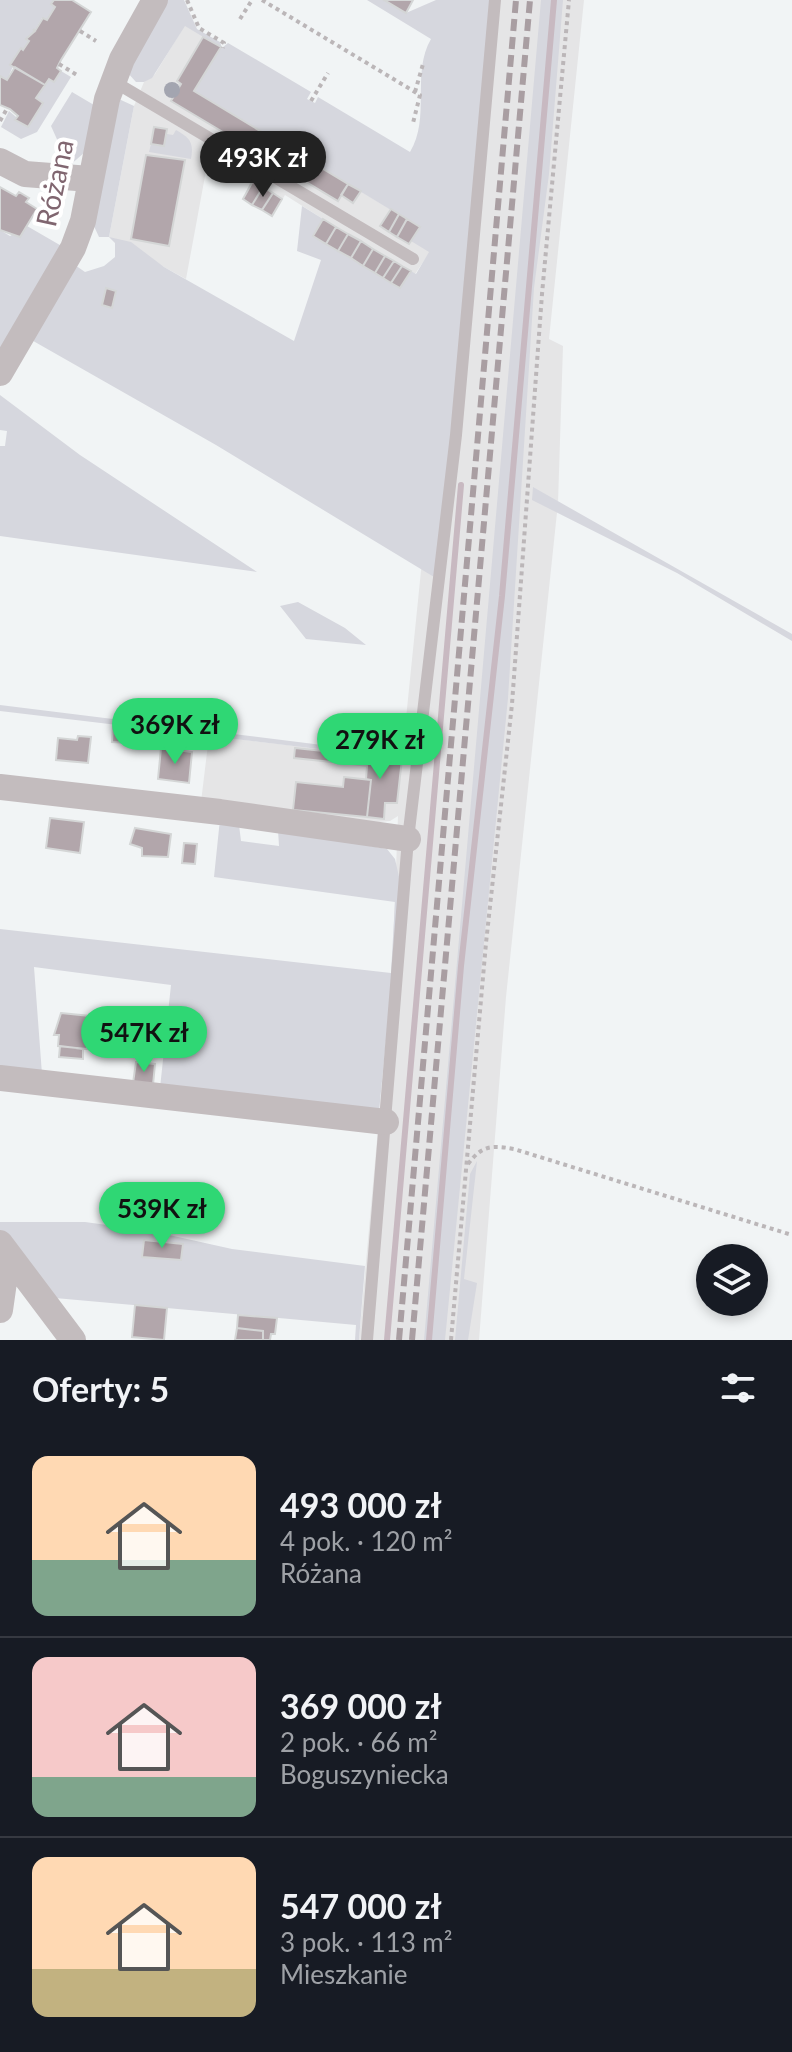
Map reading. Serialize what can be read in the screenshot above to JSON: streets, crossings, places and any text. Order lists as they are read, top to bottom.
{
  "streets": {
    "street": ["Różana"]
  },
  "page": {
    "price": [
      "493K zł",
      "369K zł",
      "279K zł",
      "547K zł",
      "539K zł"
    ],
    "heading": "Oferty: 5",
    "list": [
      {
        "name": "493 000 zł",
        "note": "4 pok. · 120 m² · Różana"
      },
      {
        "name": "369 000 zł",
        "note": "2 pok. · 66 m² · Boguszyniecka"
      },
      {
        "name": "547 000 zł",
        "note": "3 pok. · 113 m² · Mieszkanie"
      }
    ]
  }
}
